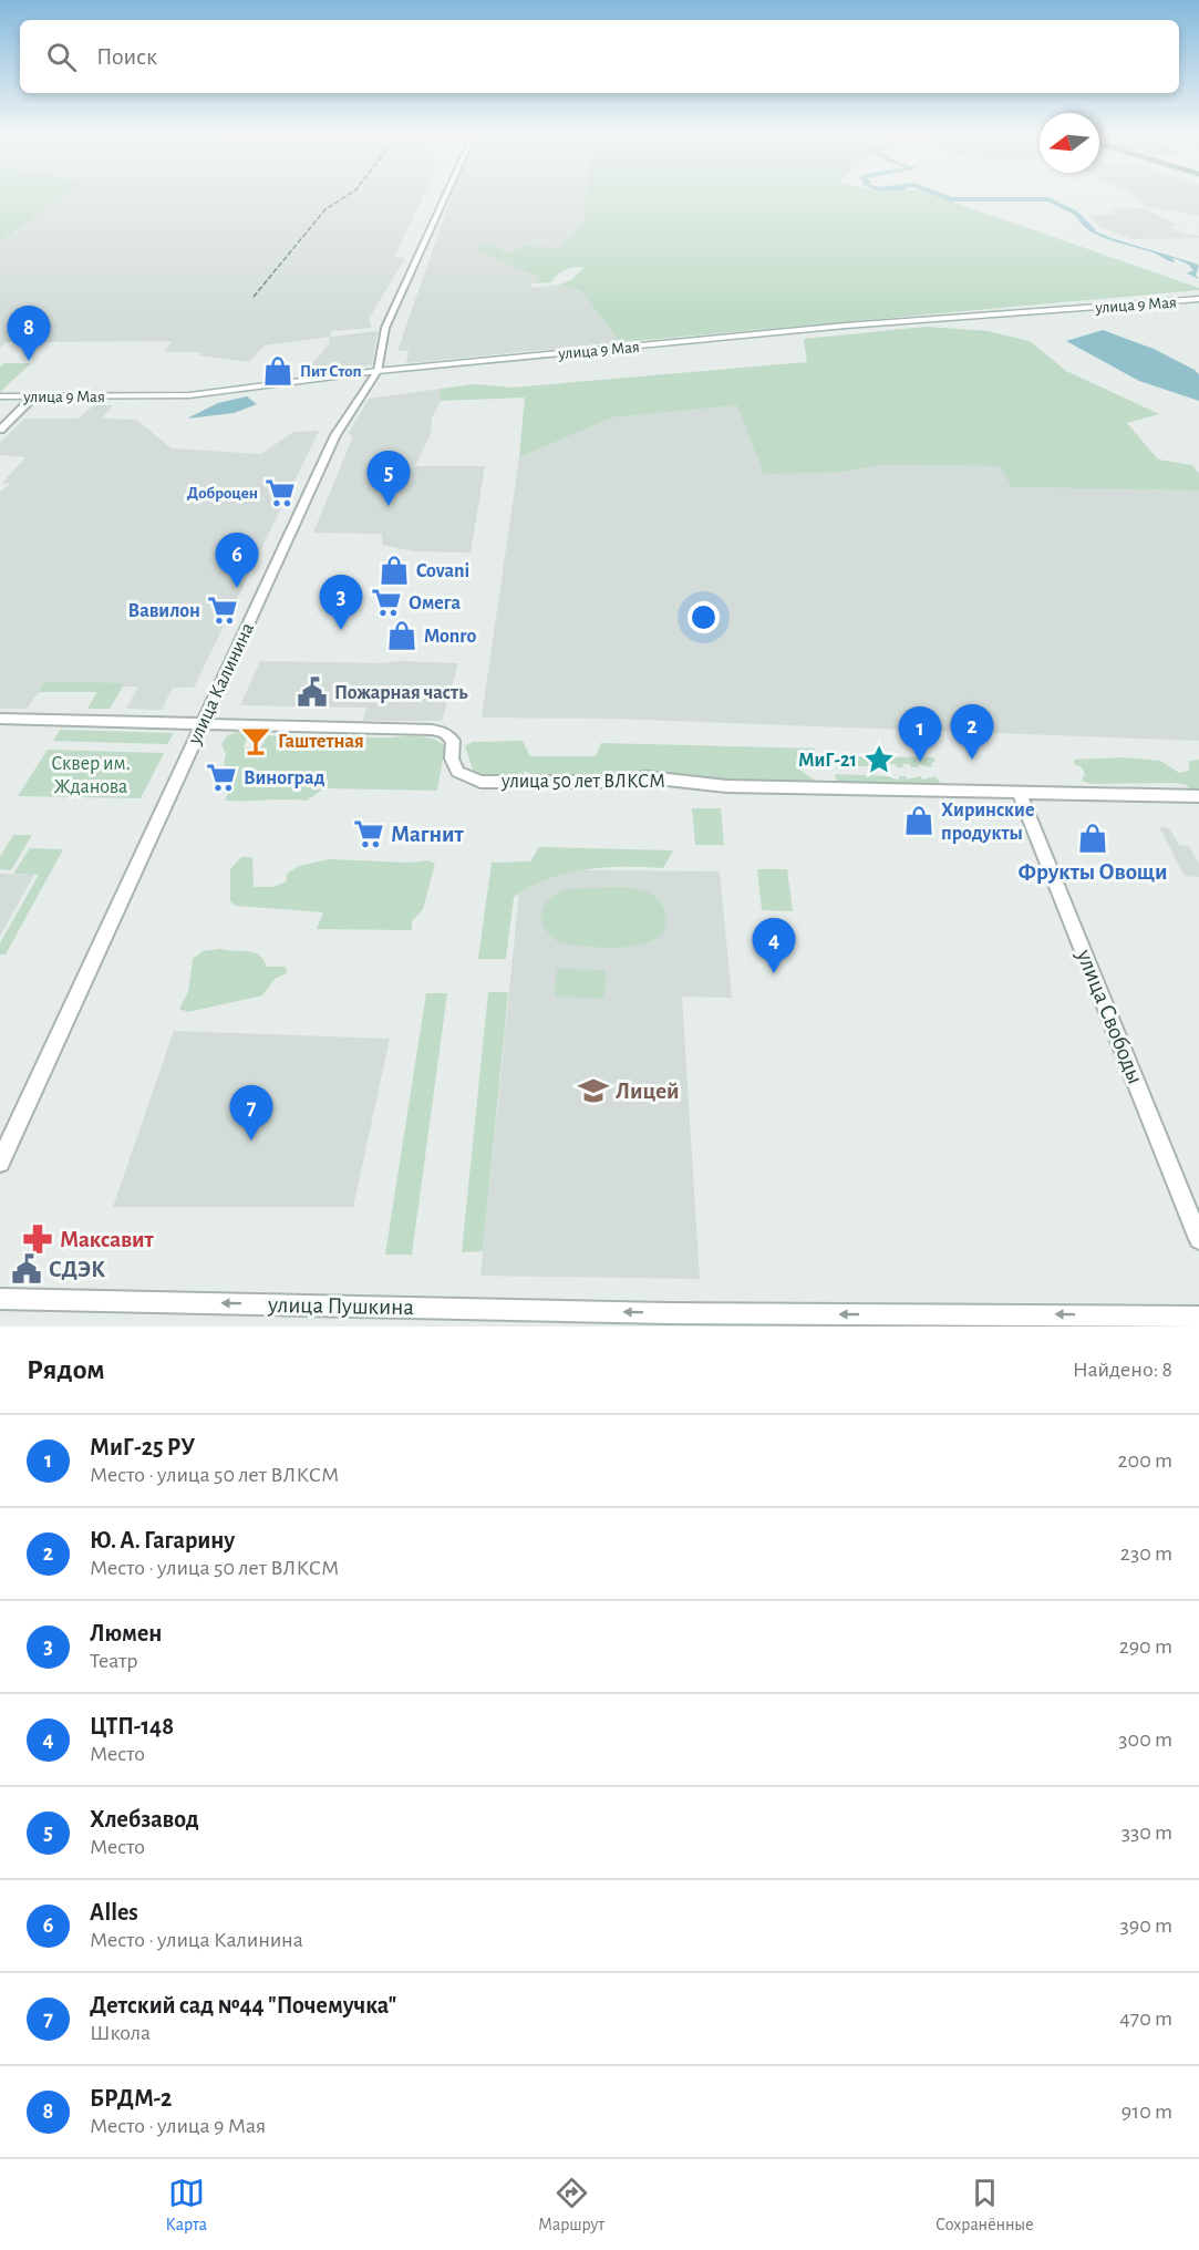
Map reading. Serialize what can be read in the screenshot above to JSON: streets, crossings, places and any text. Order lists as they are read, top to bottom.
{
  "streets": {
    "main road": ["улица 9 Мая"],
    "street": [
      "улица Калинина",
      "улица 50 лет ВЛКСМ",
      "улица Свободы",
      "улица Пушкина"
    ]
  },
  "crossings": [
    ["улица 9 Мая", "улица Калинина"],
    ["улица Калинина", "улица 50 лет ВЛКСМ"],
    ["улица 50 лет ВЛКСМ", "улица Свободы"]
  ],
  "one_way": ["улица Пушкина"],
  "parks": ["Сквер им. Жданова"],
  "places": {
    "shop": [
      "Пит Стоп",
      "Covani",
      "Monro",
      "Хиринские продукты",
      "Фрукты Овощи"
    ],
    "supermarket": [
      "Доброцен",
      "Омега",
      "Вавилон",
      "Виноград",
      "Магнит"
    ],
    "public building": ["Пожарная часть", "СДЭК"],
    "bar": ["Гаштетная"],
    "place": ["МиГ-21"],
    "school or university": ["Лицей"],
    "pharmacy": ["Максавит"]
  },
  "north": "left",
  "page": {
    "search": "Поиск",
    "pins": [
      "8",
      "5",
      "6",
      "3",
      "2",
      "1",
      "4",
      "7"
    ],
    "heading": ["Рядом", "Найдено: 8"],
    "list": [
      {
        "mark": "1",
        "name": "МиГ-25 РУ",
        "note": "Место · улица 50 лет ВЛКСМ",
        "value": "200 m"
      },
      {
        "mark": "2",
        "name": "Ю. А. Гагарину",
        "note": "Место · улица 50 лет ВЛКСМ",
        "value": "230 m"
      },
      {
        "mark": "3",
        "name": "Люмен",
        "note": "Театр",
        "value": "290 m"
      },
      {
        "mark": "4",
        "name": "ЦТП-148",
        "note": "Место",
        "value": "300 m"
      },
      {
        "mark": "5",
        "name": "Хлебзавод",
        "note": "Место",
        "value": "330 m"
      },
      {
        "mark": "6",
        "name": "Alles",
        "note": "Место · улица Калинина",
        "value": "390 m"
      },
      {
        "mark": "7",
        "name": "Детский сад №44 \"Почемучка\"",
        "note": "Школа",
        "value": "470 m"
      },
      {
        "mark": "8",
        "name": "БРДМ-2",
        "note": "Место · улица 9 Мая",
        "value": "910 m"
      }
    ],
    "nav": ["Карта", "Маршрут", "Сохранённые"]
  }
}
